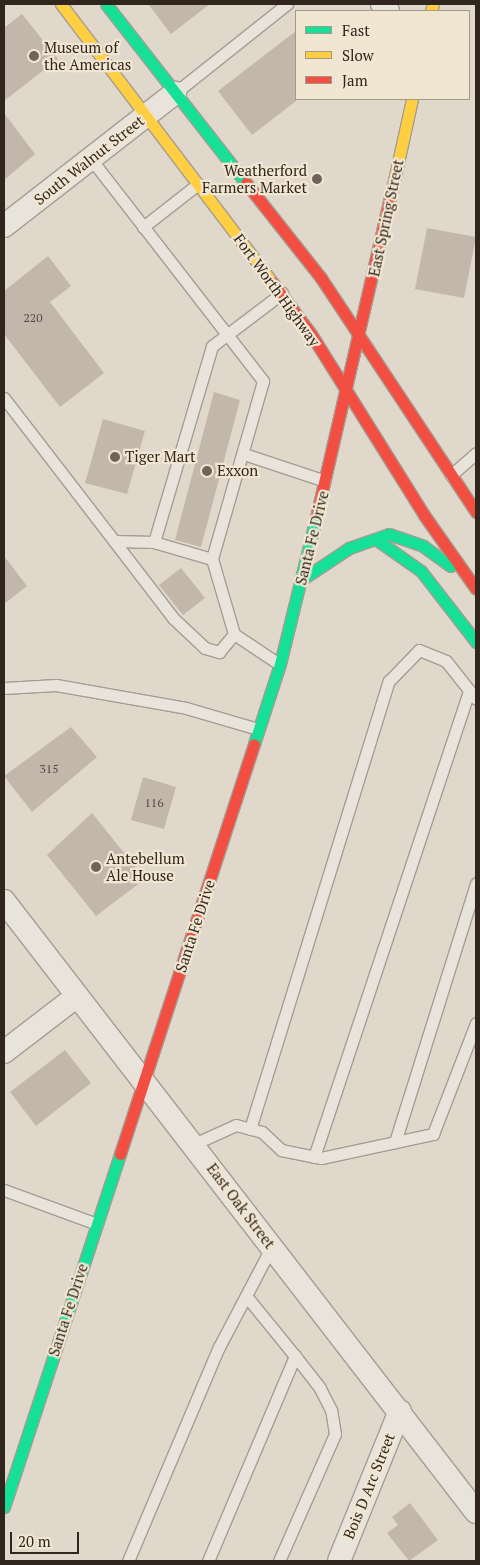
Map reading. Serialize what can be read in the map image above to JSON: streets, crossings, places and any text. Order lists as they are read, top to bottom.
{
  "streets": {
    "main road": ["East Spring Street", "Fort Worth Highway", "Santa Fe Drive"],
    "street": ["South Walnut Street", "East Oak Street", "Bois D Arc Street"]
  },
  "crossings": [
    ["South Walnut Street", "Fort Worth Highway"],
    ["East Spring Street", "Santa Fe Drive"],
    ["Fort Worth Highway", "Santa Fe Drive"],
    ["Santa Fe Drive", "East Oak Street"],
    ["East Oak Street", "Bois D Arc Street"]
  ],
  "places": [
    "Museum of the Americas",
    "Weatherford Farmers Market",
    "Tiger Mart",
    "Exxon",
    "Antebellum Ale House"
  ],
  "house_numbers": ["220", "315", "116"],
  "legend": ["Fast", "Slow", "Jam"],
  "scale_bar": "20 m"
}
